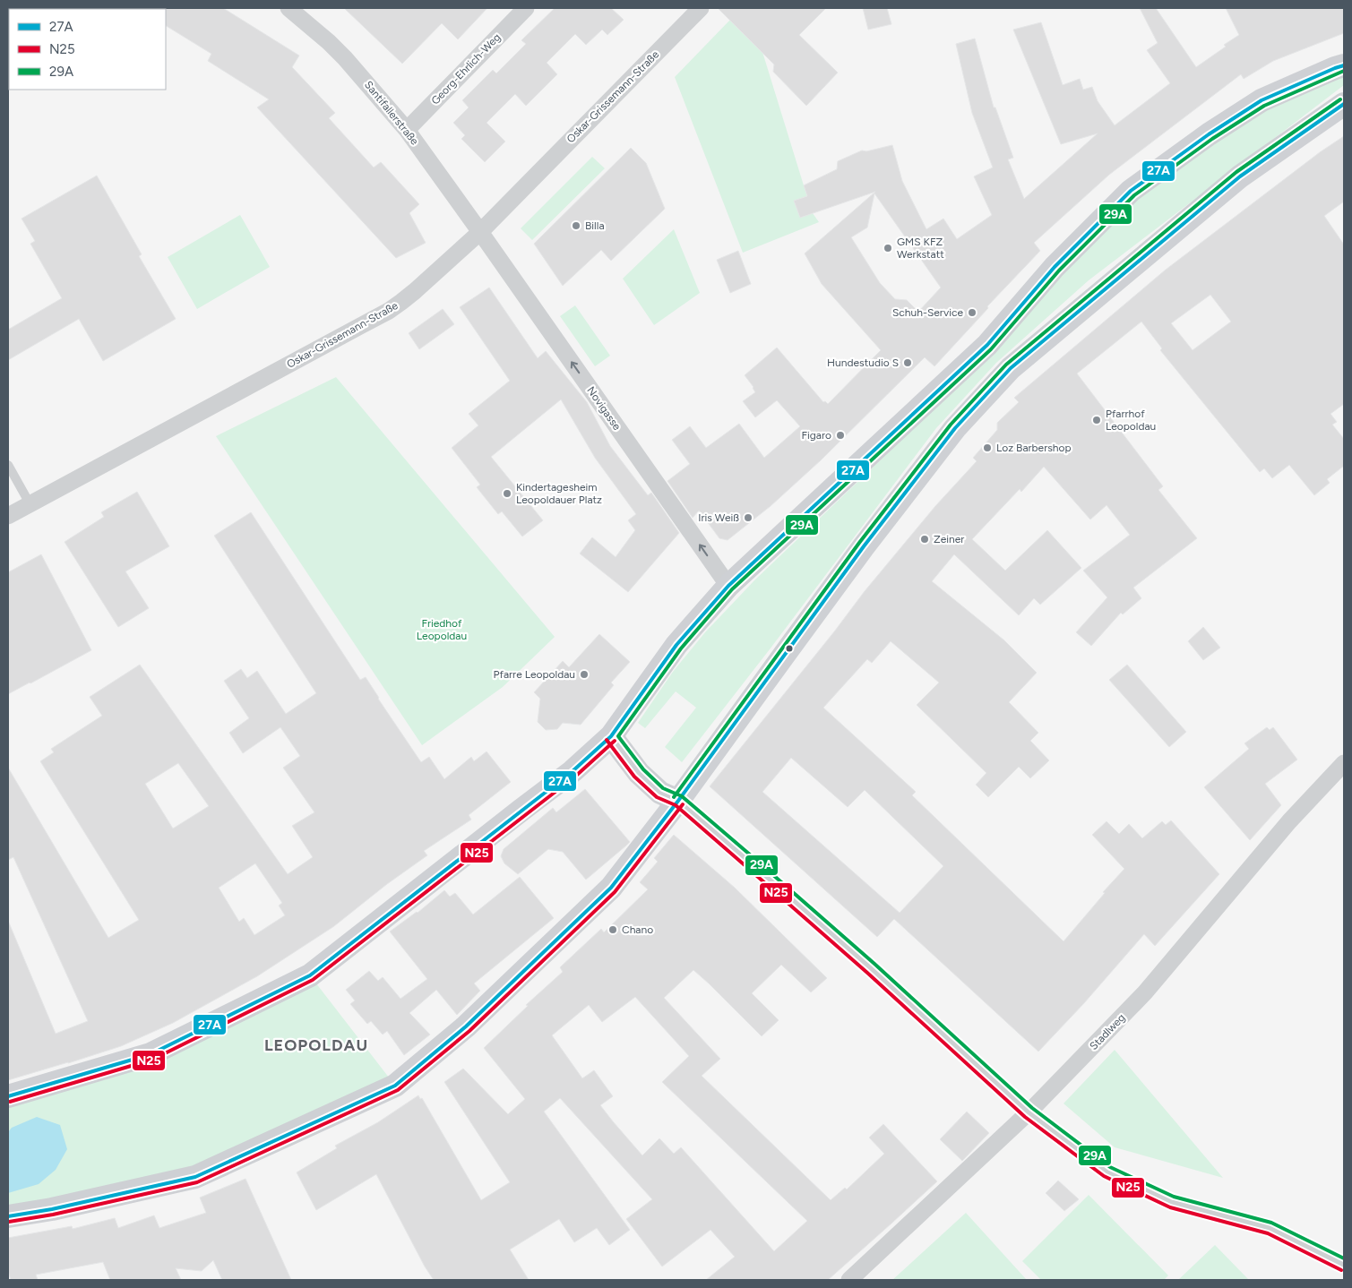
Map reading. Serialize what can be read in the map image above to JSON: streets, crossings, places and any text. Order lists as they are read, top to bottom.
{
  "streets": {
    "street": [
      "Georg-Ehrlich-Weg",
      "Oskar-Grissemann-Straße",
      "Santifallerstraße",
      "Novigasse",
      "Stadlweg"
    ]
  },
  "crossings": [
    ["Georg-Ehrlich-Weg", "Santifallerstraße"],
    ["Oskar-Grissemann-Straße", "Santifallerstraße"],
    ["Oskar-Grissemann-Straße", "Novigasse"],
    ["Santifallerstraße", "Novigasse"]
  ],
  "one_way": ["Novigasse"],
  "districts": ["LEOPOLDAU"],
  "parks": ["Friedhof Leopoldau"],
  "places": [
    "Billa",
    "GMS KFZ Werkstatt",
    "Schuh-Service",
    "Hundestudio S",
    "Pfarrhof Leopoldau",
    "Figaro",
    "Loz Barbershop",
    "Kindertagesheim Leopoldauer Platz",
    "Iris Weiß",
    "Zeiner",
    "Pfarre Leopoldau",
    "Chano"
  ],
  "lines": ["transit line 27A", "transit line 29A", "transit line N25"],
  "legend": ["27A", "N25", "29A"]
}
